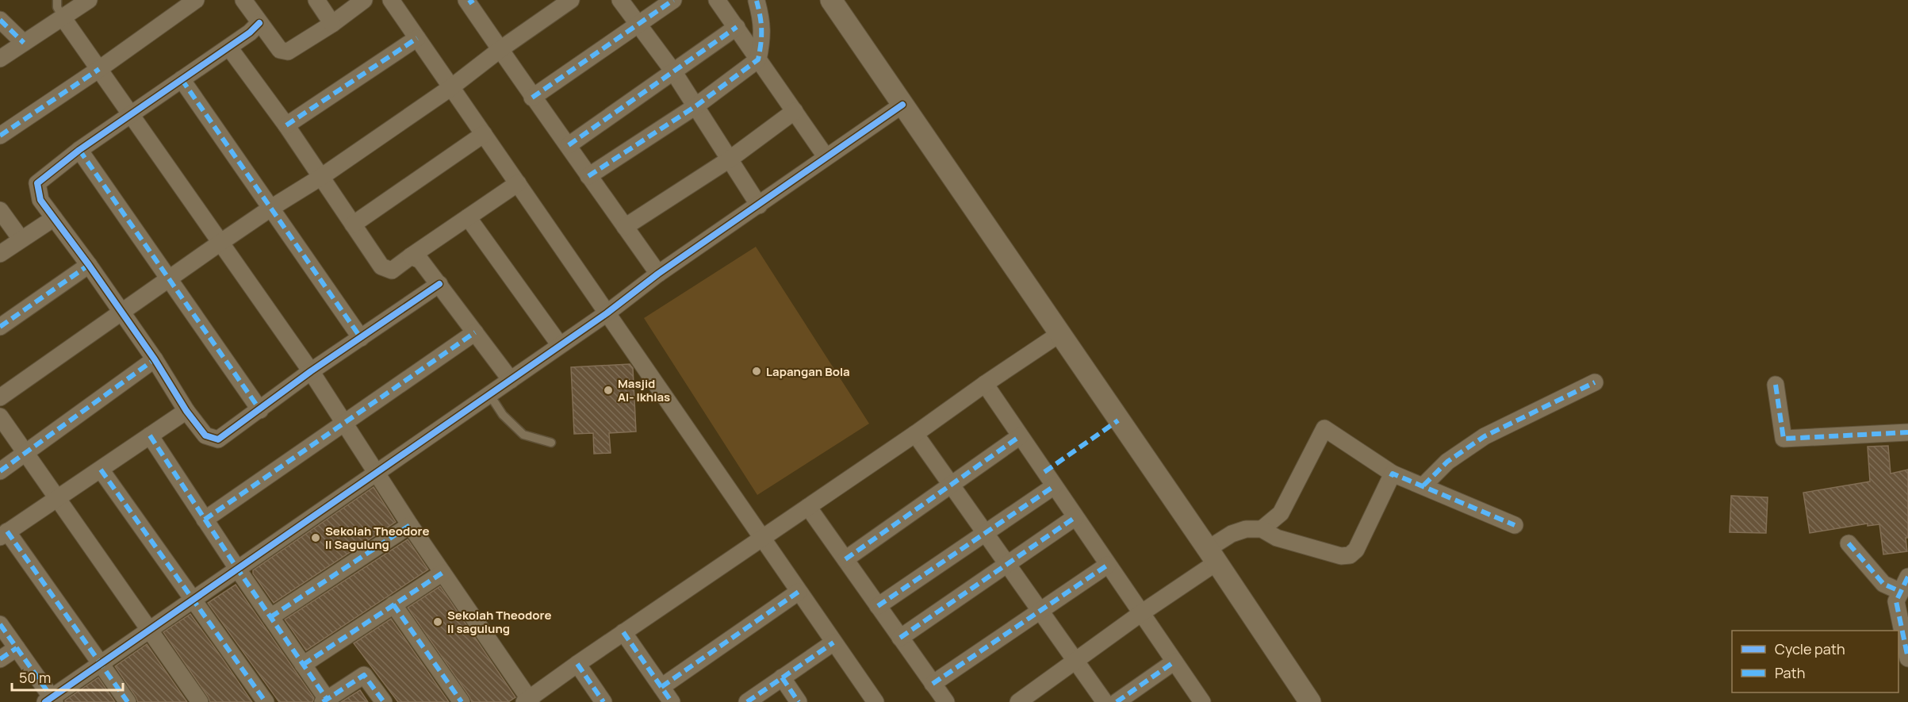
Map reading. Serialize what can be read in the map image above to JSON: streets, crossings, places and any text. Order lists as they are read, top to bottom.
{
  "places": [
    "Lapangan Bola",
    "Masjid Al- Ikhlas",
    "Sekolah Theodore II Sagulung",
    "Sekolah Theodore II sagulung"
  ],
  "legend": ["Cycle path", "Path"],
  "scale_bar": "50 m"
}
